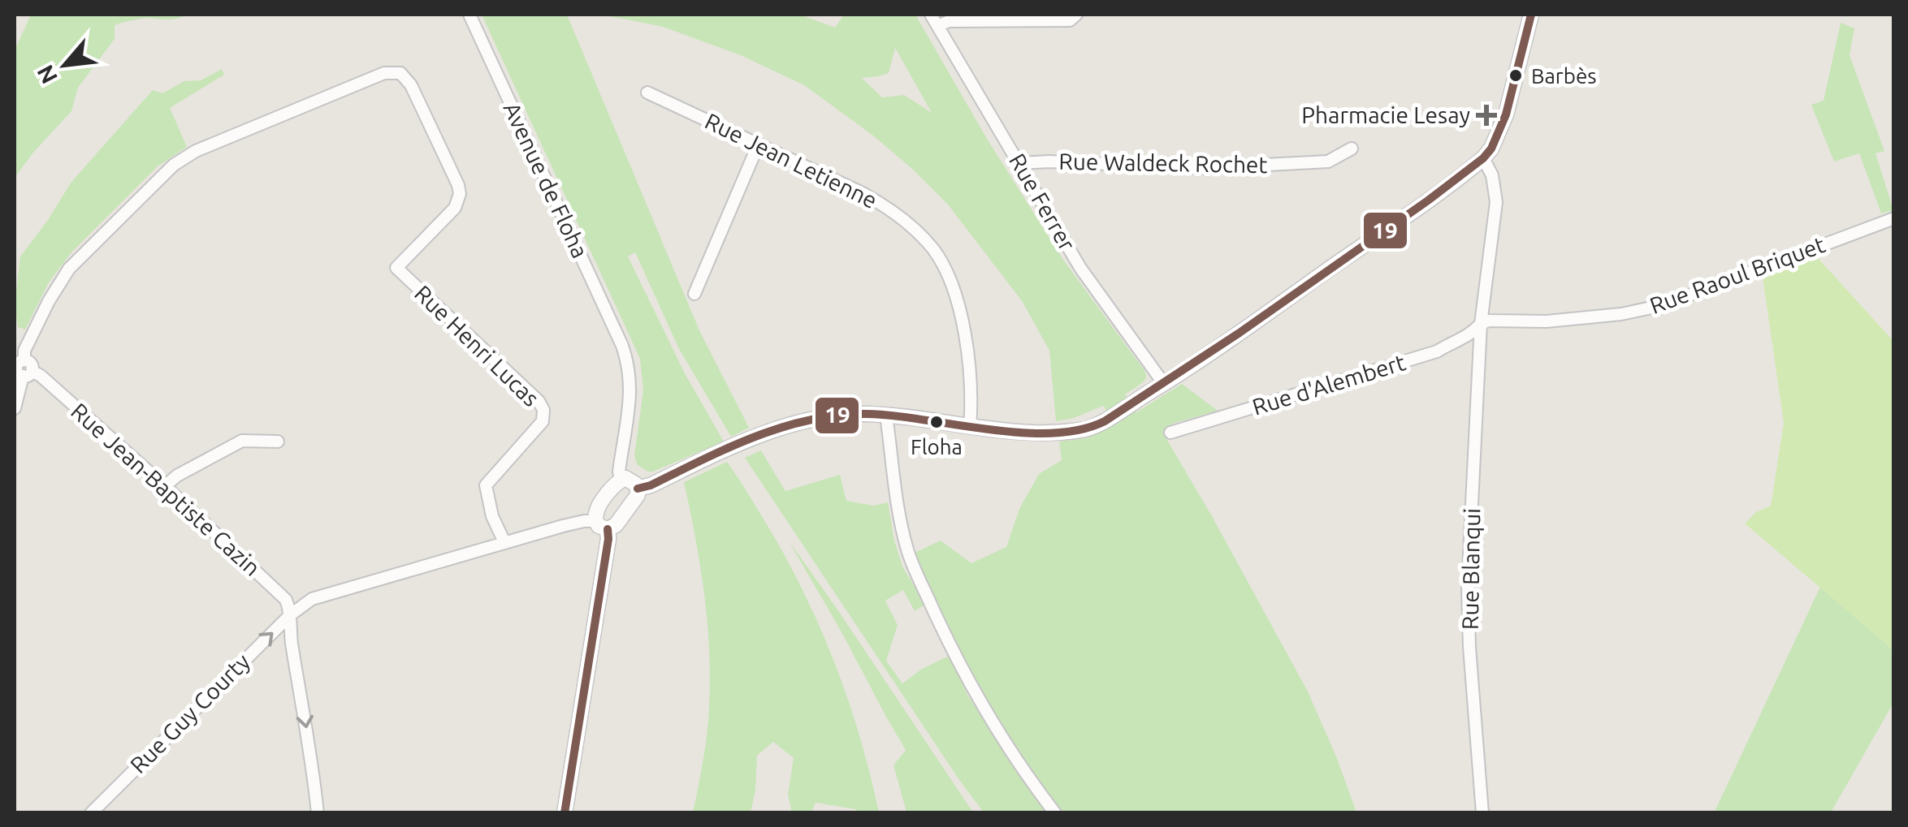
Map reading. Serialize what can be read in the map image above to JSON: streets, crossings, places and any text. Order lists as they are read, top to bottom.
{
  "streets": {
    "street": [
      "Rue Jean Letienne",
      "Rue Waldeck Rochet",
      "Avenue de Floha",
      "Rue Ferrer",
      "Rue Raoul Briquet",
      "Rue Henri Lucas",
      "Rue d'Alembert",
      "Rue Jean-Baptiste Cazin",
      "Rue Blanqui",
      "Rue Guy Courty"
    ]
  },
  "crossings": [
    ["Rue Waldeck Rochet", "Rue Ferrer"],
    ["Rue Raoul Briquet", "Rue d'Alembert"],
    ["Rue Raoul Briquet", "Rue Blanqui"],
    ["Rue Henri Lucas", "Rue Jean-Baptiste Cazin"],
    ["Rue Henri Lucas", "Rue Guy Courty"],
    ["Rue d'Alembert", "Rue Blanqui"],
    ["Rue Jean-Baptiste Cazin", "Rue Guy Courty"]
  ],
  "one_way": ["Rue Guy Courty"],
  "places": {
    "other": ["Barbès", "Floha"],
    "health": ["Pharmacie Lesay"]
  },
  "lines": ["transit line 19"],
  "north": "bottom left"
}
